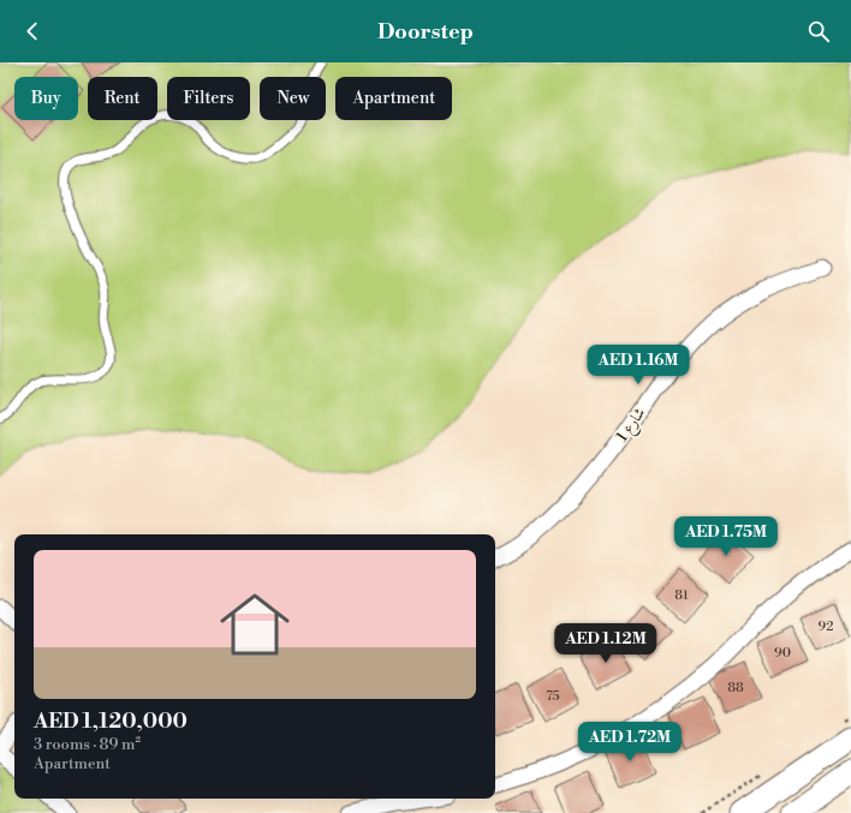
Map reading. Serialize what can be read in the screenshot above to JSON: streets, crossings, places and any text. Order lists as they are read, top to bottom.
{
  "streets": {
    "street": ["شارع 1"]
  },
  "house_numbers": [
    "81",
    "92",
    "90",
    "88",
    "75"
  ],
  "page": {
    "header": "Doorstep",
    "chip": [
      "Buy",
      "Rent",
      "Filters",
      "New",
      "Apartment"
    ],
    "price": [
      "AED 1.16M",
      "AED 1.75M",
      "AED 1.12M",
      "AED 1.72M"
    ],
    "list": [
      {
        "name": "AED 1,120,000",
        "note": "3 rooms · 89 m² · Apartment"
      }
    ]
  }
}
